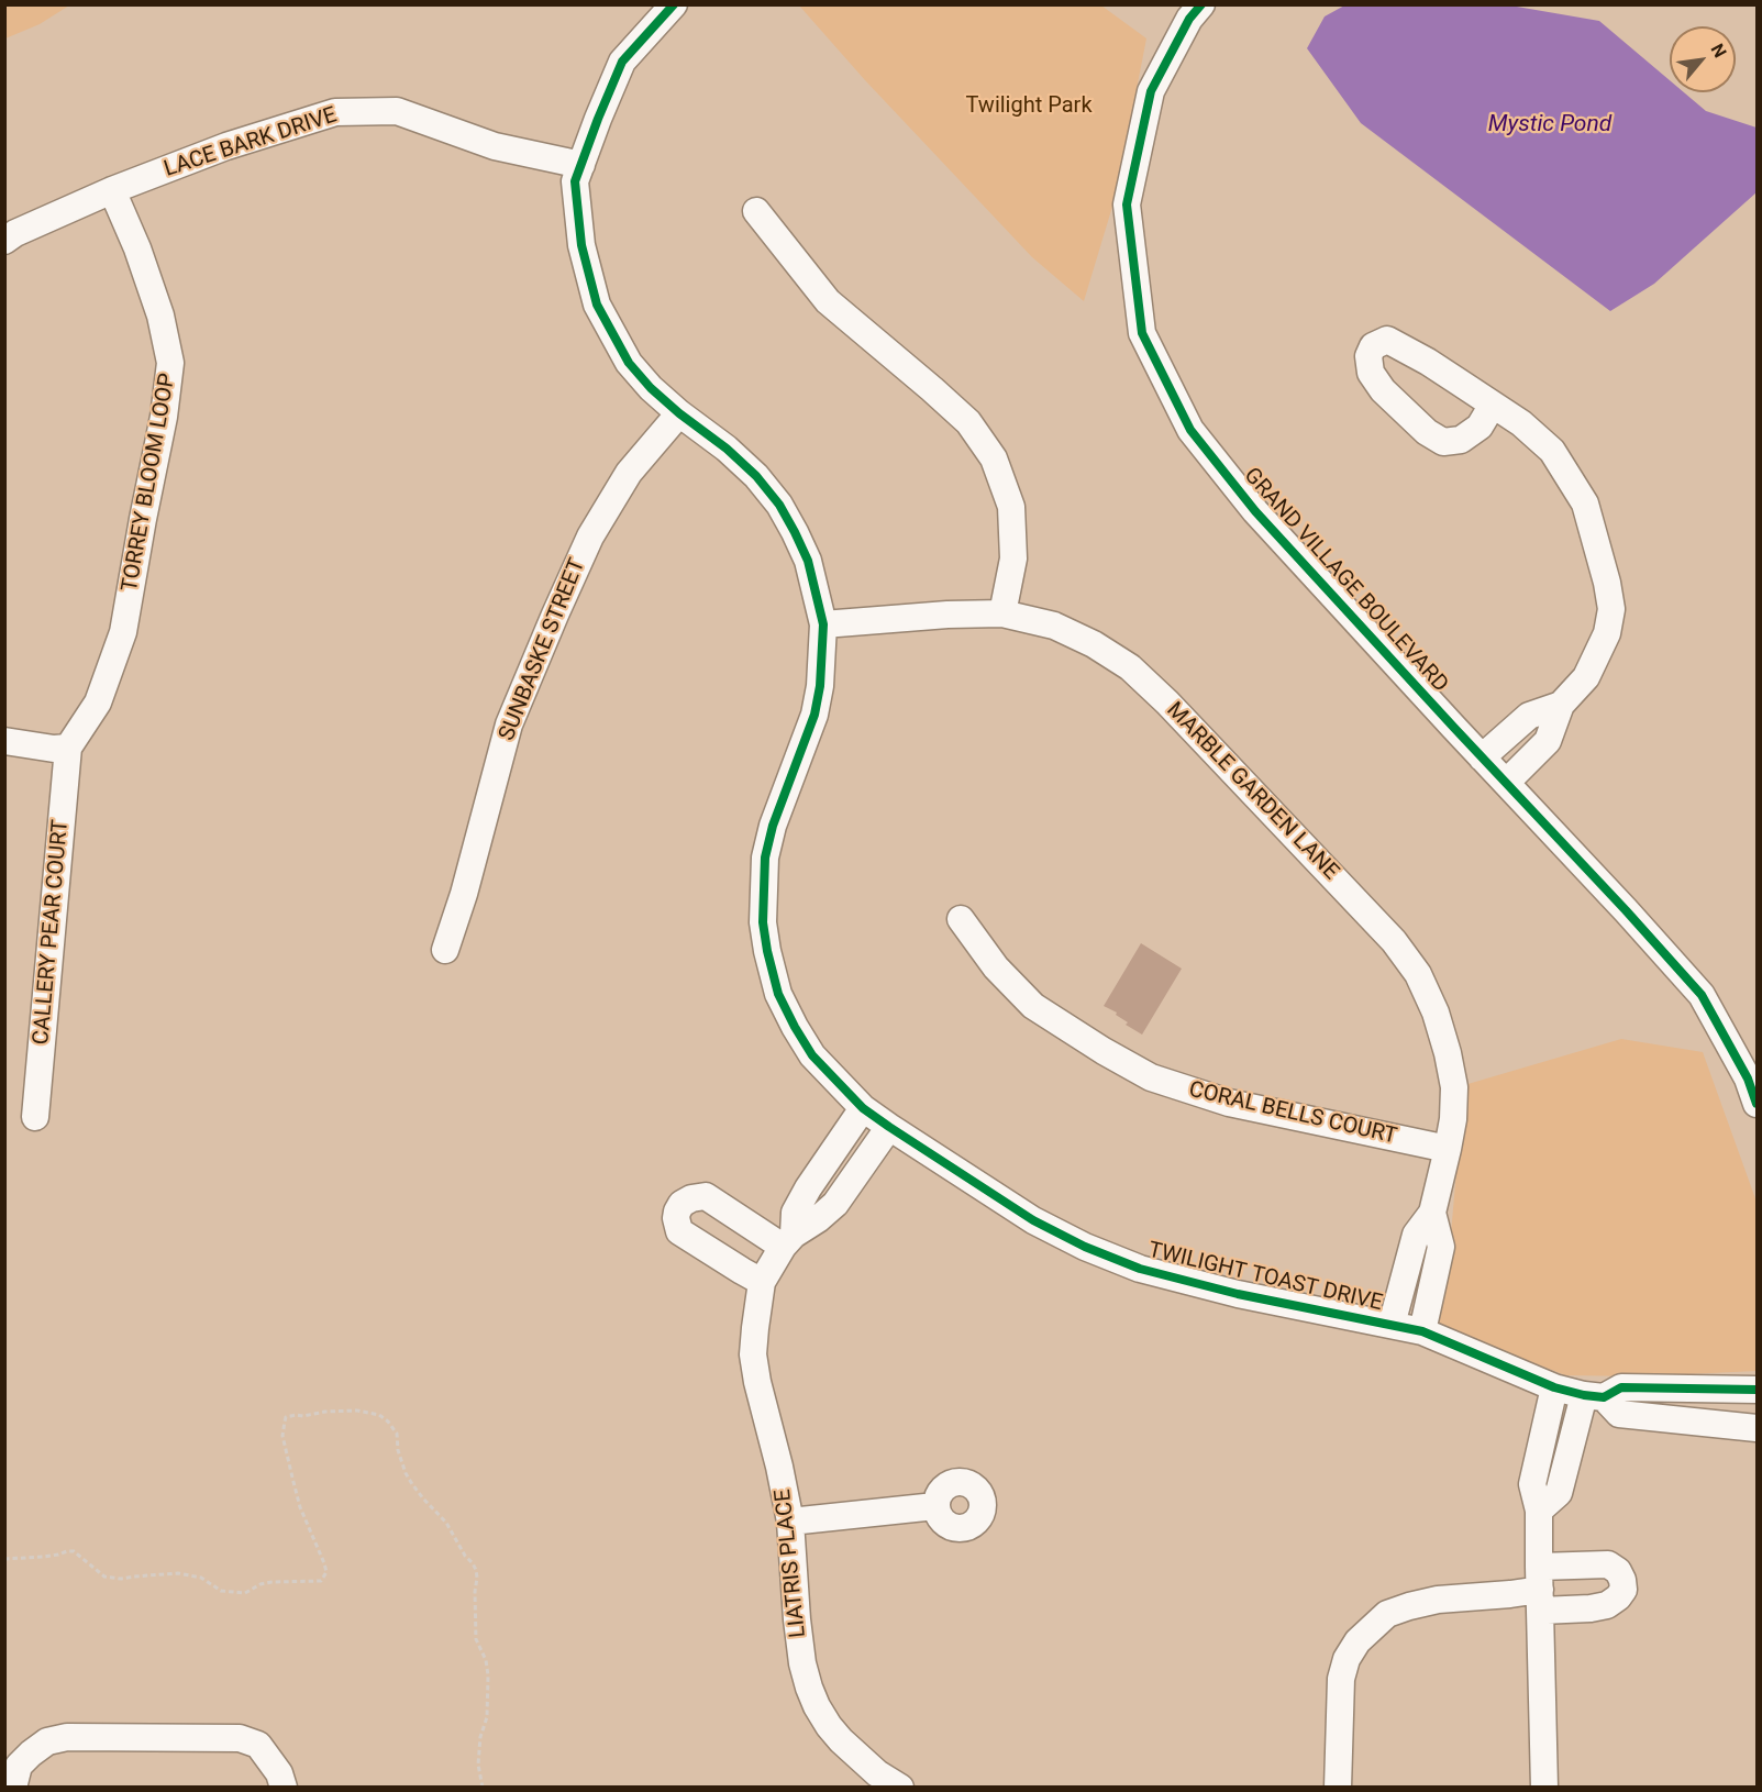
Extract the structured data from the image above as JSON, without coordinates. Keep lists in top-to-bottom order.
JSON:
{
  "streets": {
    "street": [
      "LACE BARK DRIVE",
      "TORREY BLOOM LOOP",
      "GRAND VILLAGE BOULEVARD",
      "SUNBASKE STREET",
      "MARBLE GARDEN LANE",
      "CALLERY PEAR COURT",
      "CORAL BELLS COURT",
      "TWILIGHT TOAST DRIVE",
      "LIATRIS PLACE"
    ]
  },
  "crossings": [
    ["LACE BARK DRIVE", "TORREY BLOOM LOOP"],
    ["LACE BARK DRIVE", "TWILIGHT TOAST DRIVE"],
    ["TORREY BLOOM LOOP", "CALLERY PEAR COURT"],
    ["SUNBASKE STREET", "TWILIGHT TOAST DRIVE"],
    ["MARBLE GARDEN LANE", "CORAL BELLS COURT"],
    ["MARBLE GARDEN LANE", "TWILIGHT TOAST DRIVE"],
    ["TWILIGHT TOAST DRIVE", "LIATRIS PLACE"]
  ],
  "water": ["Mystic Pond"],
  "parks": ["Twilight Park"],
  "north": "top right"
}
